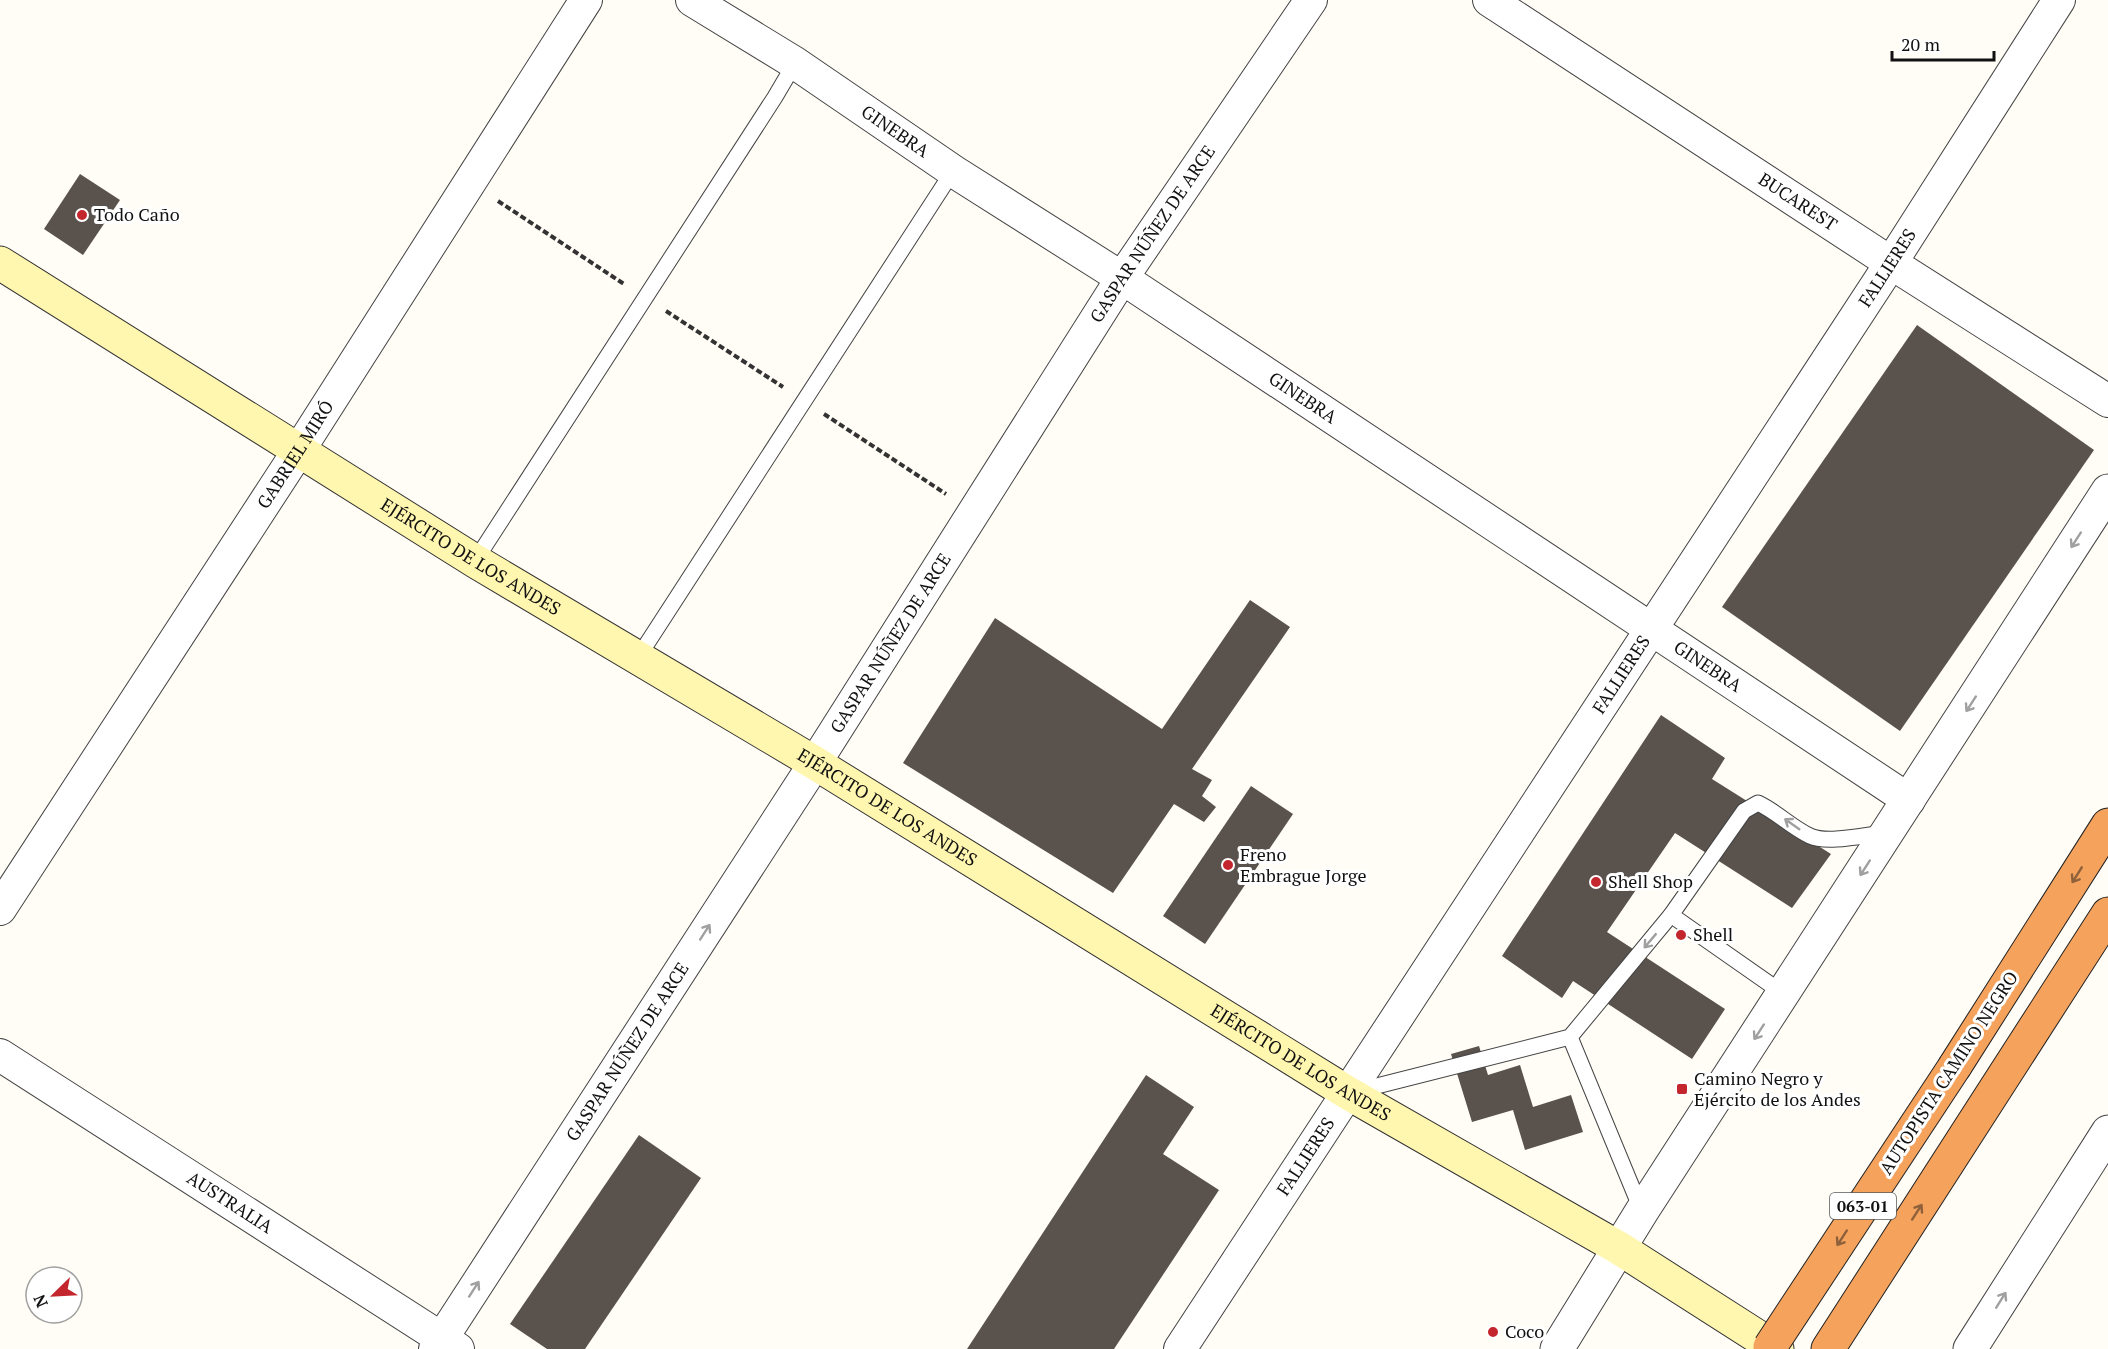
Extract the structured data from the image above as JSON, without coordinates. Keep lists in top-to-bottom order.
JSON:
{
  "streets": {
    "highway": ["AUTOPISTA CAMINO NEGRO", "063-01"],
    "main road": ["EJÉRCITO DE LOS ANDES"],
    "street": [
      "GINEBRA",
      "BUCAREST",
      "GASPAR NÚÑEZ DE ARCE",
      "FALLIERES",
      "GABRIEL MIRÓ",
      "AUSTRALIA"
    ]
  },
  "crossings": [
    ["GINEBRA", "GASPAR NÚÑEZ DE ARCE"],
    ["GINEBRA", "FALLIERES"],
    ["BUCAREST", "FALLIERES"],
    ["GASPAR NÚÑEZ DE ARCE", "EJÉRCITO DE LOS ANDES"],
    ["GASPAR NÚÑEZ DE ARCE", "AUSTRALIA"],
    ["FALLIERES", "EJÉRCITO DE LOS ANDES"],
    ["GABRIEL MIRÓ", "EJÉRCITO DE LOS ANDES"]
  ],
  "one_way": ["GASPAR NÚÑEZ DE ARCE"],
  "places": {
    "other": [
      "Todo Caño",
      "Freno Embrague Jorge",
      "Shell Shop",
      "Shell",
      "Coco"
    ],
    "transit": ["Camino Negro y Ejército de los Andes"]
  },
  "scale_bar": "20 m",
  "north": "bottom left"
}
